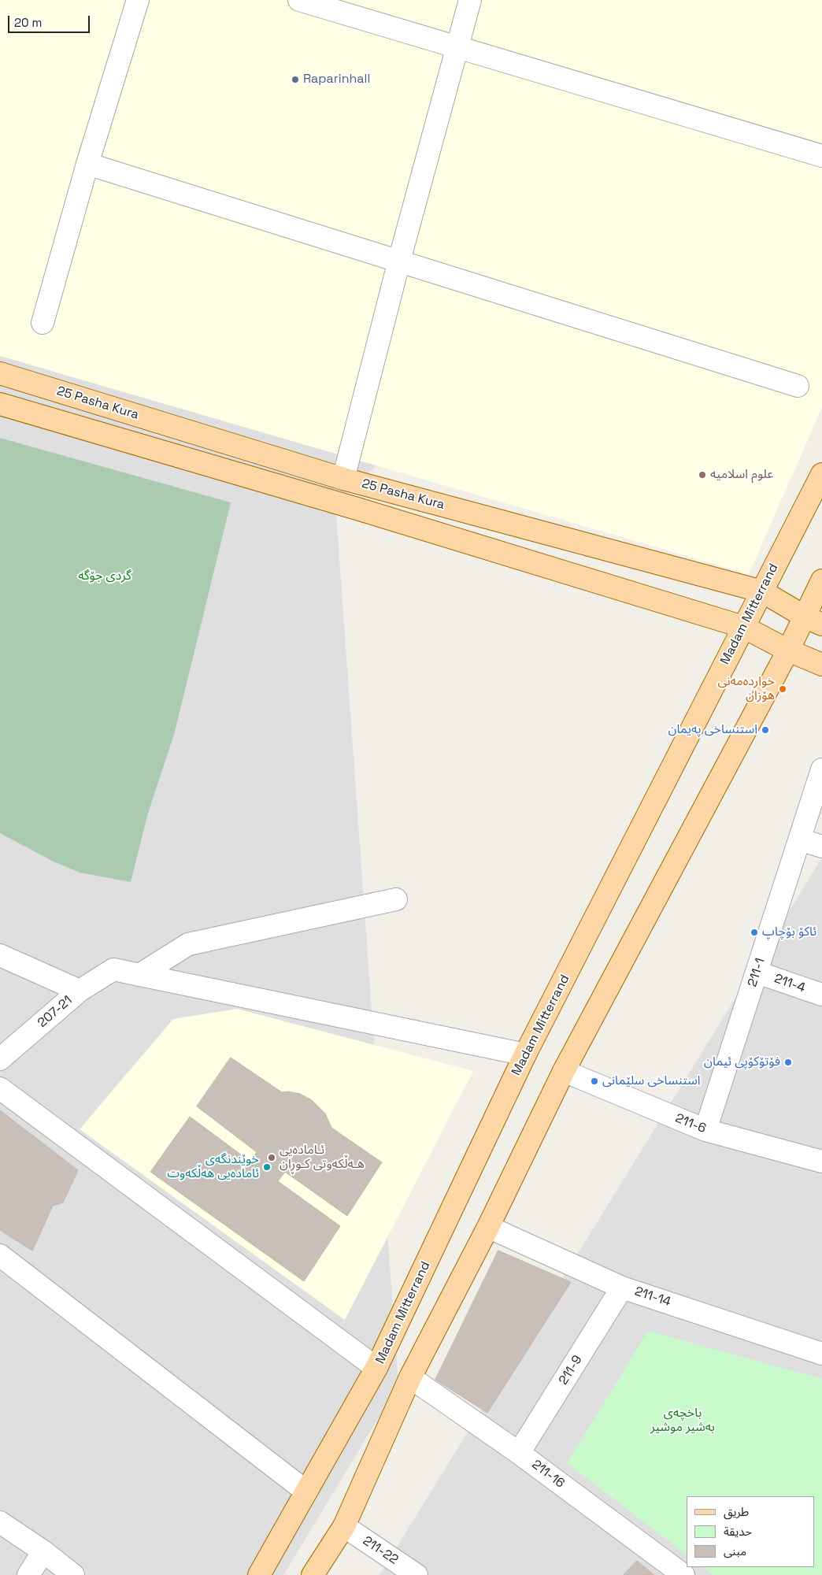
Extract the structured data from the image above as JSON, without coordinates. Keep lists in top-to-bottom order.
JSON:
{
  "streets": {
    "main road": ["25 Pasha Kura", "Madam Mitterrand"],
    "street": [
      "211-1",
      "211-4",
      "207-21",
      "211-6",
      "211-14",
      "211-9",
      "211-16",
      "211-22"
    ]
  },
  "crossings": [
    ["25 Pasha Kura", "Madam Mitterrand"],
    ["211-1", "211-4"],
    ["211-1", "211-6"],
    ["211-14", "211-9"],
    ["211-9", "211-16"]
  ],
  "parks": ["گردی جۆگە", "باخچەی بەشیر موشیر"],
  "places": [
    "Raparinhall",
    "علوم اسلاميه",
    "خواردە‌مە‌نی ھۆزان",
    "استنساخی پە‌یمان",
    "ئاکۆ بۆچاپ",
    "فۆتۆکۆپی ئیمان",
    "استنساخی سلێمانی",
    "ئـامادەیی هـەڵکەوتی کـوڕان",
    "خوێندنگەی ئامادەیی هەڵکەوت"
  ],
  "legend": ["طريق", "حديقة", "مبنى"],
  "scale_bar": "20 m"
}
